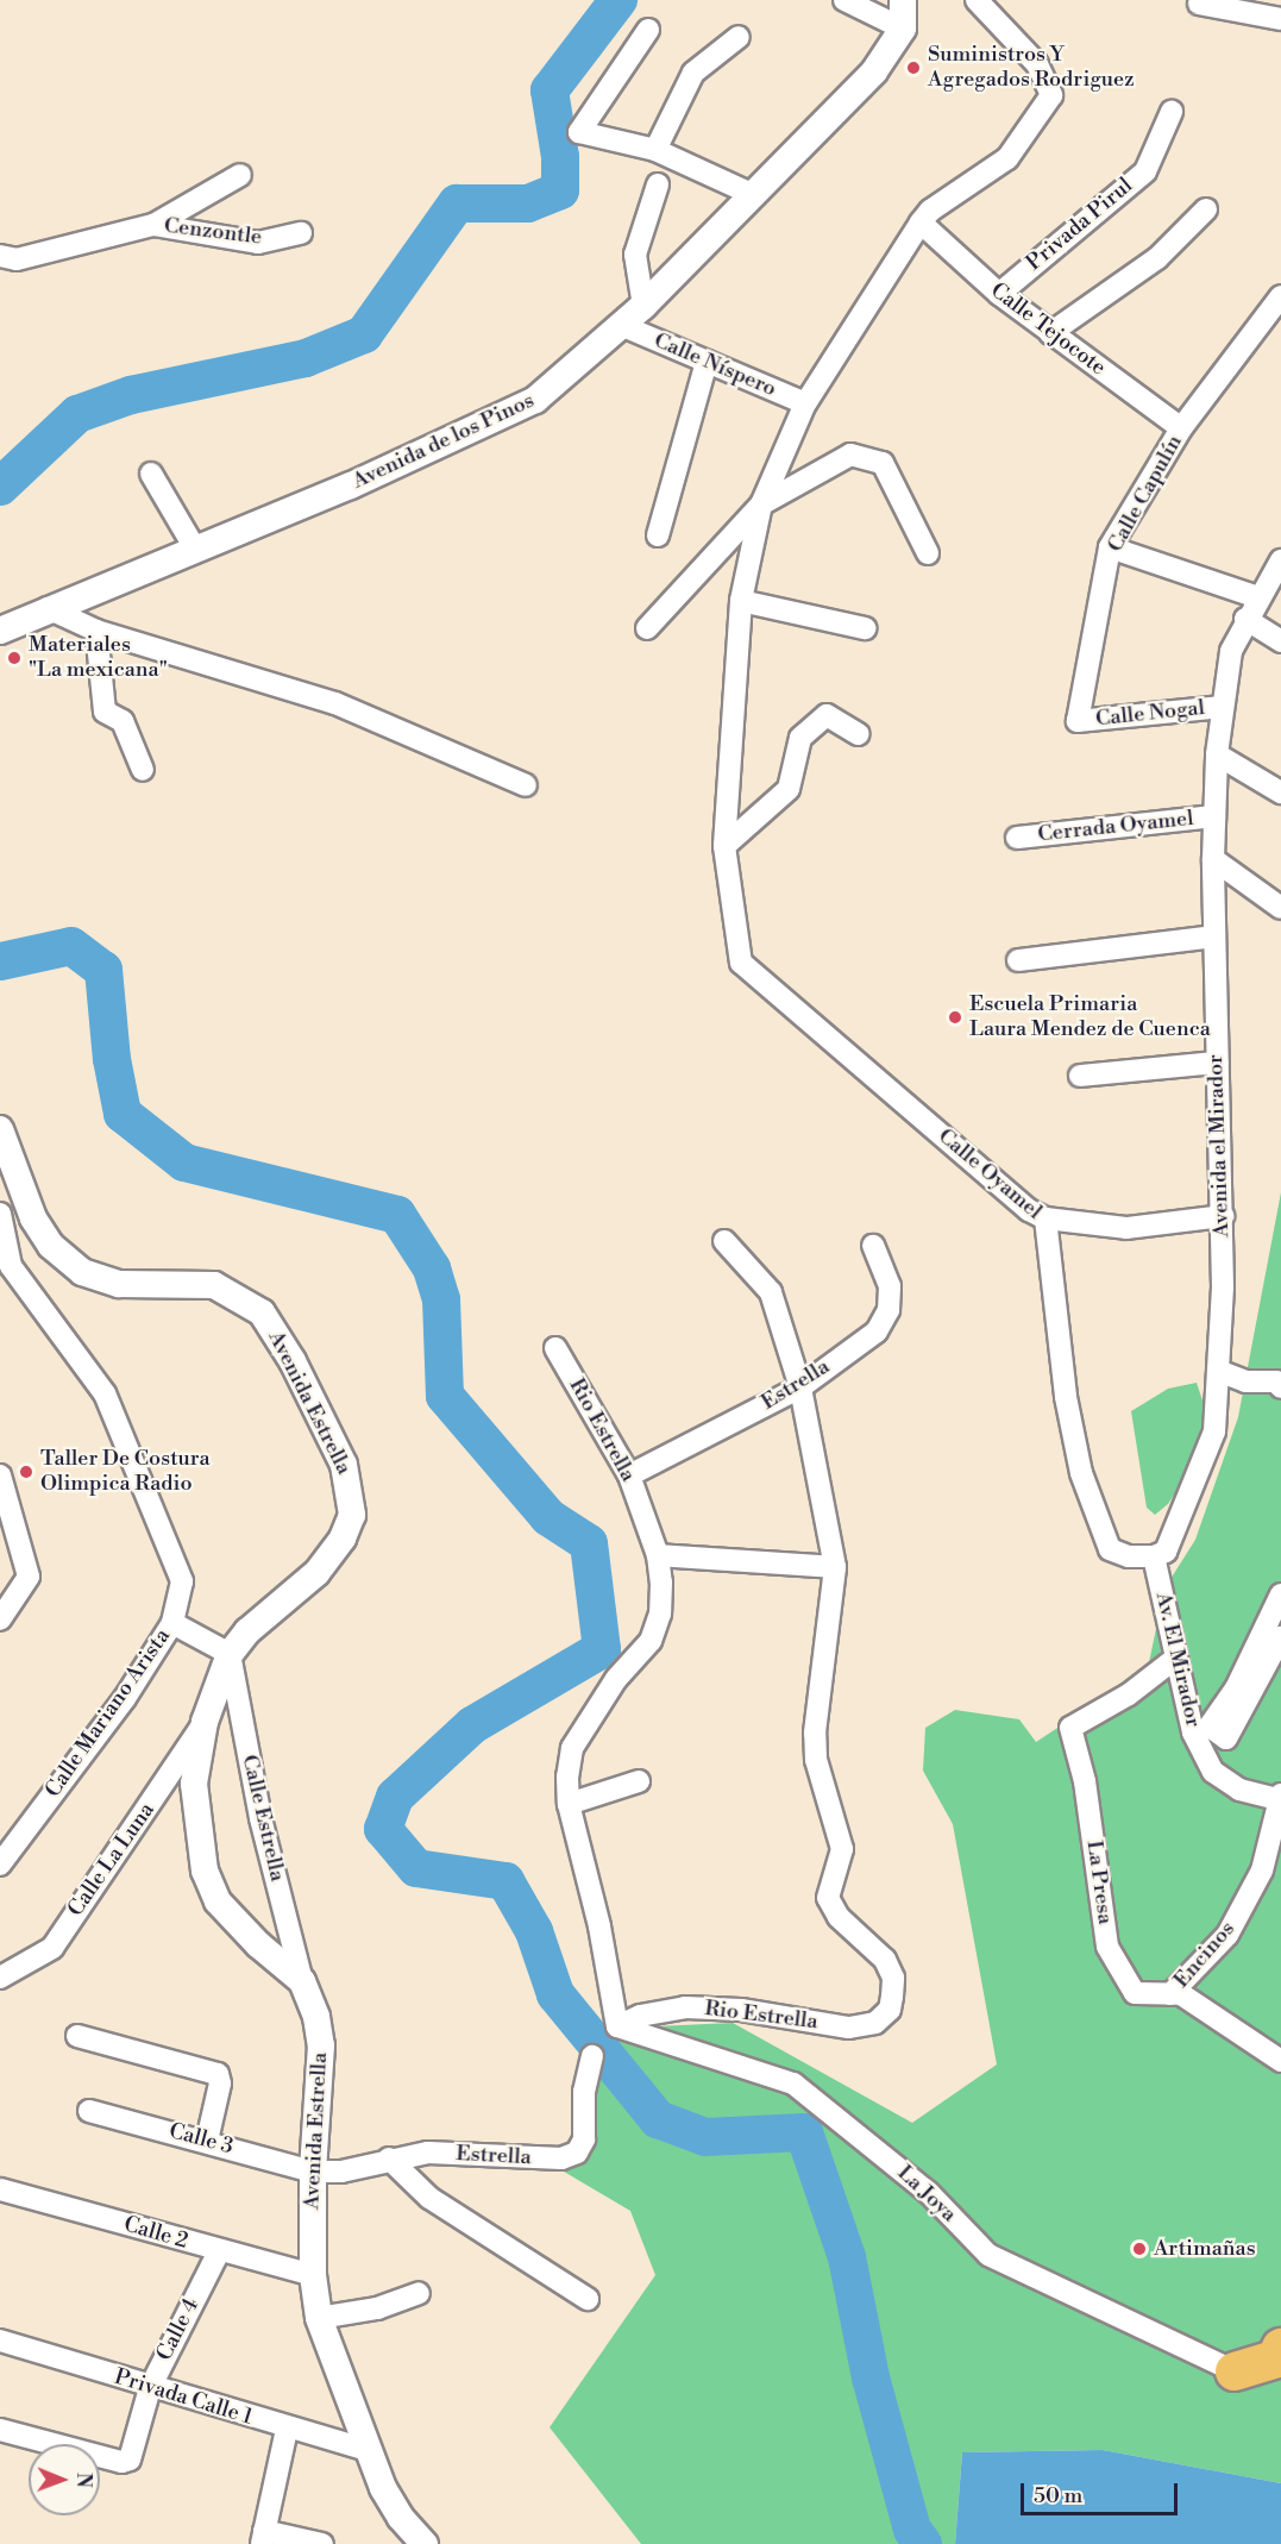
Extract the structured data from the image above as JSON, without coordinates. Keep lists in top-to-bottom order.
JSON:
{
  "streets": {
    "street": [
      "Privada Pirul",
      "Cenzontle",
      "Calle Tejocote",
      "Calle Níspero",
      "Avenida de los Pinos",
      "Calle Capulín",
      "Calle Nogal",
      "Cerrada Oyamel",
      "Avenida el Mirador",
      "Calle Oyamel",
      "Estrella",
      "Avenida Estrella",
      "Rio Estrella",
      "Av. El Mirador",
      "Calle Mariano Arista",
      "Calle Estrella",
      "Calle La Luna",
      "La Presa",
      "Encinos",
      "Calle 3",
      "La Joya",
      "Calle 2",
      "Calle 4",
      "Privada Calle 1"
    ]
  },
  "crossings": [
    ["Privada Pirul", "Calle Tejocote"],
    ["Calle Tejocote", "Calle Capulín"],
    ["Calle Níspero", "Avenida de los Pinos"],
    ["Calle Capulín", "Calle Nogal"],
    ["Calle Nogal", "Avenida el Mirador"],
    ["Cerrada Oyamel", "Avenida el Mirador"],
    ["Avenida el Mirador", "Calle Oyamel"],
    ["Avenida el Mirador", "Av. El Mirador"],
    ["Calle Oyamel", "Av. El Mirador"],
    ["Estrella", "Avenida Estrella"],
    ["Estrella", "Rio Estrella"],
    ["Estrella", "Calle 3"],
    ["Avenida Estrella", "Calle Estrella"],
    ["Avenida Estrella", "Calle La Luna"],
    ["Avenida Estrella", "Calle 3"],
    ["Avenida Estrella", "Calle 2"],
    ["Avenida Estrella", "Privada Calle 1"],
    ["Rio Estrella", "La Joya"],
    ["Av. El Mirador", "La Presa"],
    ["Av. El Mirador", "Encinos"],
    ["La Presa", "Encinos"],
    ["Calle 2", "Calle 4"],
    ["Calle 4", "Privada Calle 1"]
  ],
  "places": [
    "Suministros Y Agregados Rodriguez",
    "Materiales \"La mexicana\"",
    "Escuela Primaria Laura Mendez de Cuenca",
    "Taller De Costura Olimpica Radio",
    "Artimañas"
  ],
  "scale_bar": "50 m",
  "north": "right"
}
